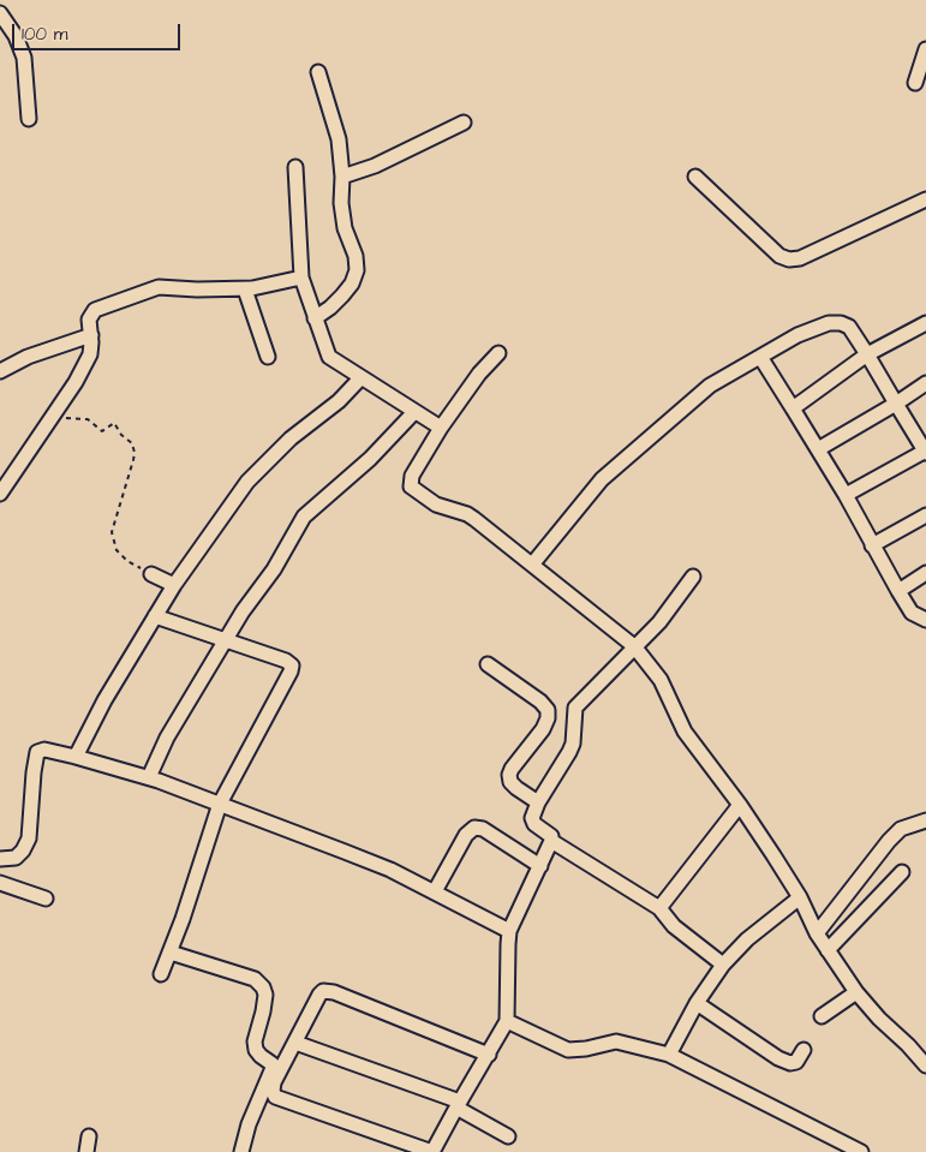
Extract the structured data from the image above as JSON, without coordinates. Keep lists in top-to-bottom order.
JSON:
{
  "scale_bar": "100 m"
}
